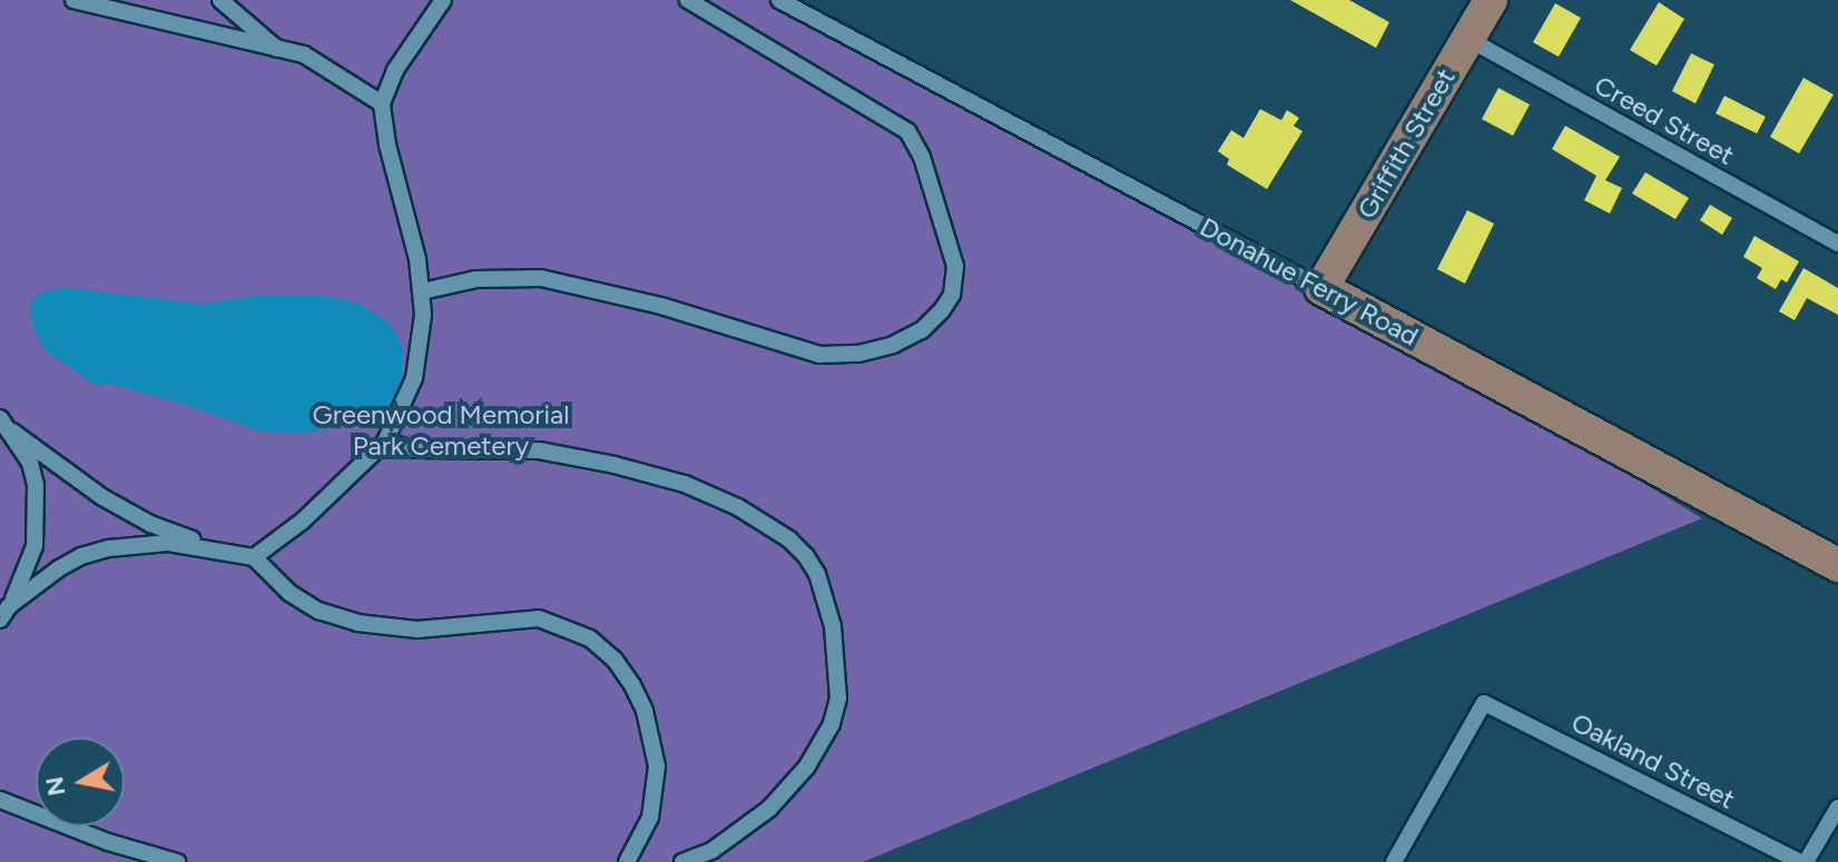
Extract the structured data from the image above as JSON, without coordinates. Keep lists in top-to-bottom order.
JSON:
{
  "streets": {
    "main road": ["Griffith Street", "Donahue Ferry Road"],
    "street": ["Creed Street", "Oakland Street"]
  },
  "crossings": [
    ["Creed Street", "Griffith Street"],
    ["Griffith Street", "Donahue Ferry Road"]
  ],
  "parks": ["Greenwood Memorial Park Cemetery"],
  "north": "left"
}
